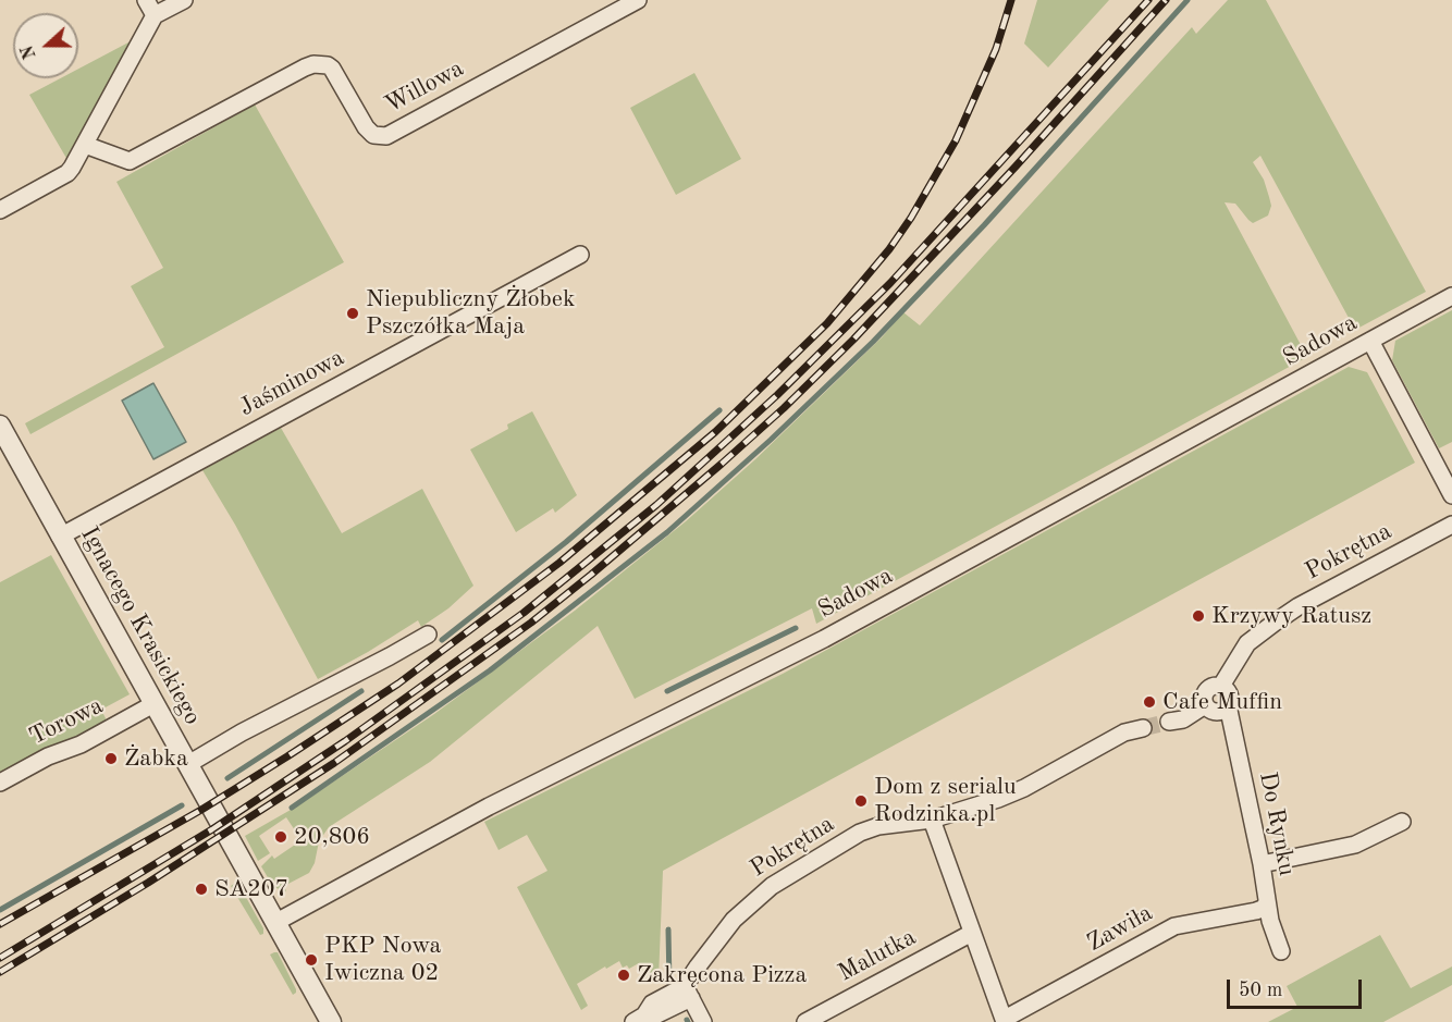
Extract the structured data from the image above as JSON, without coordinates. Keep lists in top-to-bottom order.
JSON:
{
  "streets": {
    "street": [
      "Willowa",
      "Sadowa",
      "Jaśminowa",
      "Pokrętna",
      "Ignacego Krasickiego",
      "Torowa",
      "Do Rynku",
      "Zawiła",
      "Malutka"
    ]
  },
  "crossings": [
    ["Sadowa", "Ignacego Krasickiego"],
    ["Jaśminowa", "Ignacego Krasickiego"],
    ["Pokrętna", "Do Rynku"],
    ["Ignacego Krasickiego", "Torowa"],
    ["Do Rynku", "Zawiła"]
  ],
  "places": [
    "Niepubliczny Żłobek Pszczółka Maja",
    "Krzywy Ratusz",
    "Cafe Muffin",
    "Żabka",
    "Dom z serialu Rodzinka.pl",
    "20,806",
    "SA207",
    "PKP Nowa Iwiczna 02",
    "Zakręcona Pizza"
  ],
  "scale_bar": "50 m",
  "north": "left"
}
